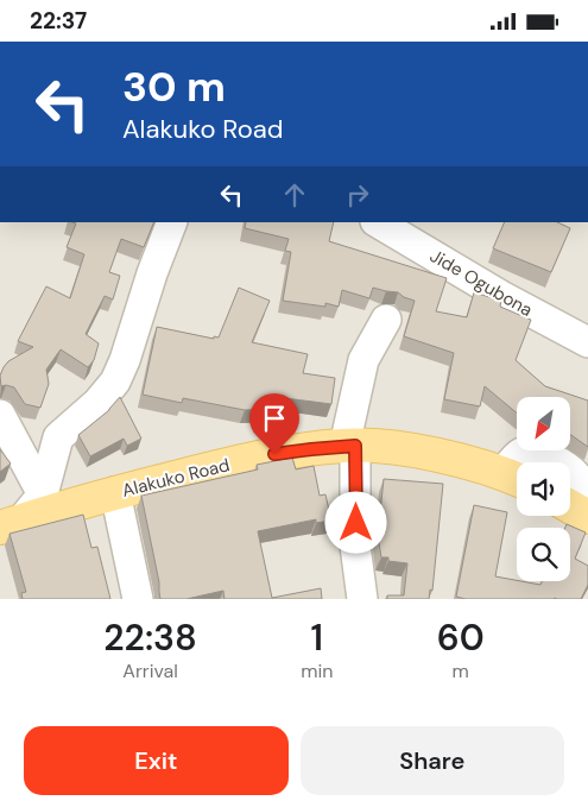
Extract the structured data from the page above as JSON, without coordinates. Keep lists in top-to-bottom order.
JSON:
{
  "streets": {
    "main road": ["Alakuko Road"],
    "street": ["Jide Ogubona"]
  },
  "north": "bottom left",
  "page": {
    "status": "22:37",
    "turn": ["30 m", "Alakuko Road"],
    "eta": [
      "22:38",
      "Arrival",
      "1",
      "min",
      "60",
      "m"
    ],
    "buttons": ["Exit", "Share"]
  }
}
